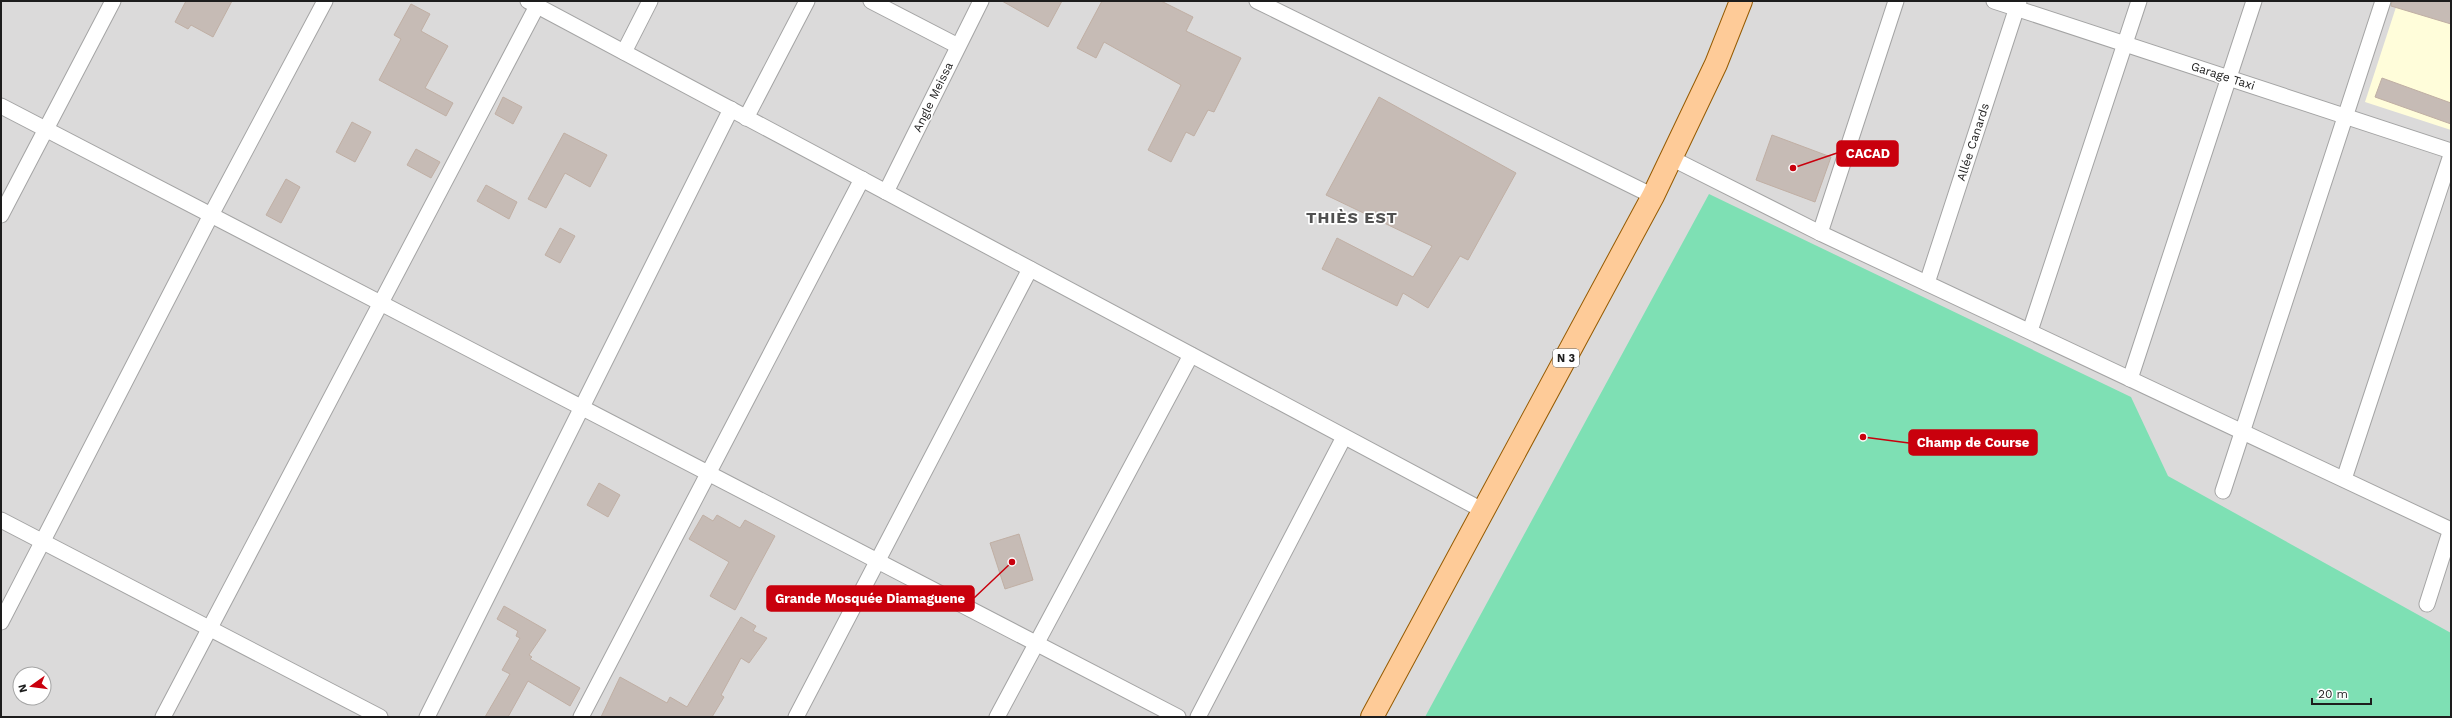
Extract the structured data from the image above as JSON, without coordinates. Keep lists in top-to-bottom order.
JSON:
{
  "streets": {
    "main road": ["N 3"],
    "street": ["Garage Taxi", "Angle Meissa", "Allée Canards"]
  },
  "crossings": [
    ["Garage Taxi", "Allée Canards"]
  ],
  "districts": ["THIÈS EST"],
  "places": ["CACAD", "Champ de Course", "Grande Mosquée Diamaguene"],
  "scale_bar": "20 m",
  "north": "left"
}
